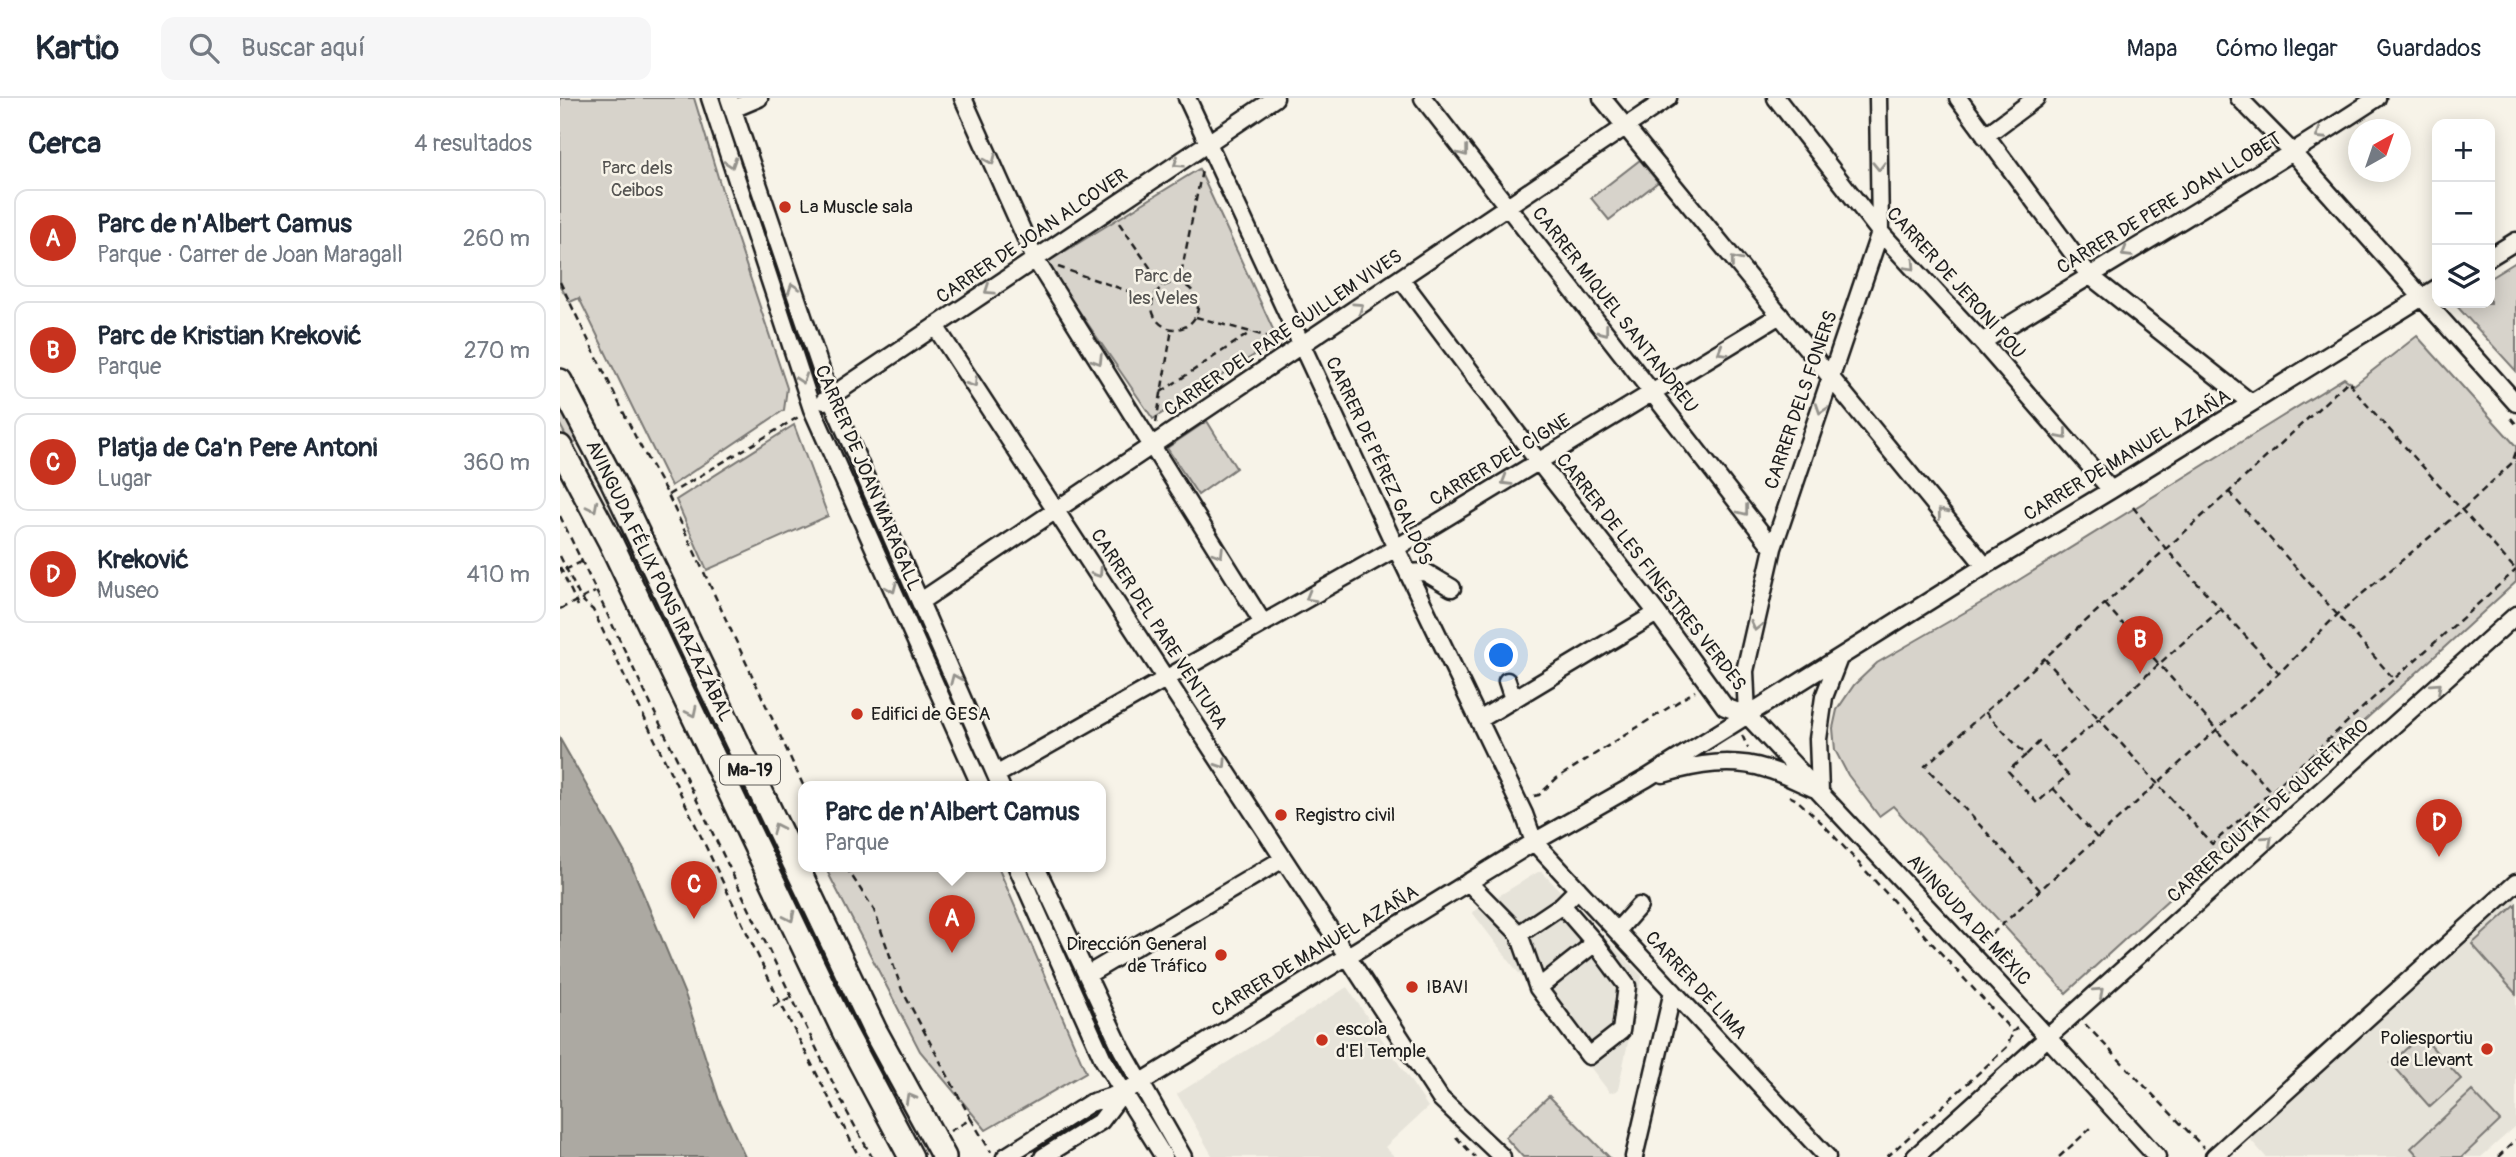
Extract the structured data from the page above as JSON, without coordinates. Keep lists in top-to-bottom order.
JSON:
{
  "streets": {
    "highway": ["AVINGUDA FÉLIX PONS IRAZAZÁBAL", "Ma-19"],
    "street": [
      "CARRER DE PERE JOAN LLOBET",
      "CARRER DE JOAN ALCOVER",
      "CARRER DE JERONI POU",
      "CARRER MIQUEL SANTANDREU",
      "CARRER DEL PARE GUILLEM VIVES",
      "CARRER DELS FONERS",
      "CARRER DE MANUEL AZAÑA",
      "CARRER DEL CIGNE",
      "CARRER DE PÉREZ GALDÓS",
      "CARRER DE JOAN MARAGALL",
      "CARRER DE LES FINESTRES VERDES",
      "CARRER DEL PARE VENTURA",
      "CARRER CIUTAT DE QUERÈTARO",
      "AVINGUDA DE MÈXIC",
      "CARRER DE LIMA"
    ]
  },
  "crossings": [
    ["CARRER DE PERE JOAN LLOBET", "CARRER DE JERONI POU"],
    ["CARRER DE JOAN ALCOVER", "CARRER DE PÉREZ GALDÓS"],
    ["CARRER DE JOAN ALCOVER", "CARRER DE JOAN MARAGALL"],
    ["CARRER DE JOAN ALCOVER", "CARRER DEL PARE VENTURA"],
    ["CARRER DE JERONI POU", "CARRER DELS FONERS"],
    ["CARRER DE JERONI POU", "CARRER DE MANUEL AZAÑA"],
    ["CARRER MIQUEL SANTANDREU", "CARRER DEL PARE GUILLEM VIVES"],
    ["CARRER MIQUEL SANTANDREU", "CARRER DELS FONERS"],
    ["CARRER MIQUEL SANTANDREU", "CARRER DEL CIGNE"],
    ["CARRER DEL PARE GUILLEM VIVES", "CARRER DE PÉREZ GALDÓS"],
    ["CARRER DEL PARE GUILLEM VIVES", "CARRER DE JOAN MARAGALL"],
    ["CARRER DEL PARE GUILLEM VIVES", "CARRER DE LES FINESTRES VERDES"],
    ["CARRER DEL PARE GUILLEM VIVES", "CARRER DEL PARE VENTURA"],
    ["CARRER DELS FONERS", "CARRER DE MANUEL AZAÑA"],
    ["CARRER DELS FONERS", "CARRER DE LES FINESTRES VERDES"],
    ["CARRER DELS FONERS", "AVINGUDA DE MÈXIC"],
    ["CARRER DE MANUEL AZAÑA", "CARRER DE PÉREZ GALDÓS"],
    ["CARRER DE MANUEL AZAÑA", "CARRER DE LES FINESTRES VERDES"],
    ["CARRER DE MANUEL AZAÑA", "CARRER DEL PARE VENTURA"],
    ["CARRER DE MANUEL AZAÑA", "AVINGUDA DE MÈXIC"],
    ["CARRER DE MANUEL AZAÑA", "CARRER DE LIMA"],
    ["CARRER DEL CIGNE", "CARRER DE PÉREZ GALDÓS"],
    ["CARRER DEL CIGNE", "CARRER DE JOAN MARAGALL"],
    ["CARRER DEL CIGNE", "CARRER DE LES FINESTRES VERDES"],
    ["CARRER DEL CIGNE", "CARRER DEL PARE VENTURA"],
    ["CARRER DE PÉREZ GALDÓS", "CARRER DE LIMA"],
    ["CARRER DE LES FINESTRES VERDES", "AVINGUDA DE MÈXIC"],
    ["CARRER CIUTAT DE QUERÈTARO", "AVINGUDA DE MÈXIC"]
  ],
  "one_way": [
    "CARRER DE PERE JOAN LLOBET",
    "CARRER DE JOAN ALCOVER",
    "CARRER MIQUEL SANTANDREU",
    "CARRER DELS FONERS",
    "CARRER DEL CIGNE",
    "CARRER CIUTAT DE QUERÈTARO"
  ],
  "parks": ["Parc dels Ceibos", "Parc de les Veles"],
  "places": [
    "La Muscle sala",
    "Edifici de GESA",
    "Registro civil",
    "Dirección General de Tráfico",
    "IBAVI",
    "escola d'El Temple",
    "Poliesportiu de Llevant"
  ],
  "north": "top right",
  "page": {
    "header": "Kartio",
    "search": "Buscar aquí",
    "nav": ["Mapa", "Cómo llegar", "Guardados"],
    "heading": ["Cerca", "4 resultados"],
    "map_buttons": ["+", "−"],
    "list": [
      {
        "mark": "A",
        "name": "Parc de n'Albert Camus",
        "note": "Parque · Carrer de Joan Maragall",
        "value": "260 m"
      },
      {
        "mark": "B",
        "name": "Parc de Kristian Kreković",
        "note": "Parque",
        "value": "270 m"
      },
      {
        "mark": "C",
        "name": "Platja de Ca'n Pere Antoni",
        "note": "Lugar",
        "value": "360 m"
      },
      {
        "mark": "D",
        "name": "Kreković",
        "note": "Museo",
        "value": "410 m"
      }
    ],
    "pins": [
      "B",
      "D",
      "C",
      "A"
    ],
    "popup": ["Parc de n'Albert Camus", "Parque"]
  }
}
